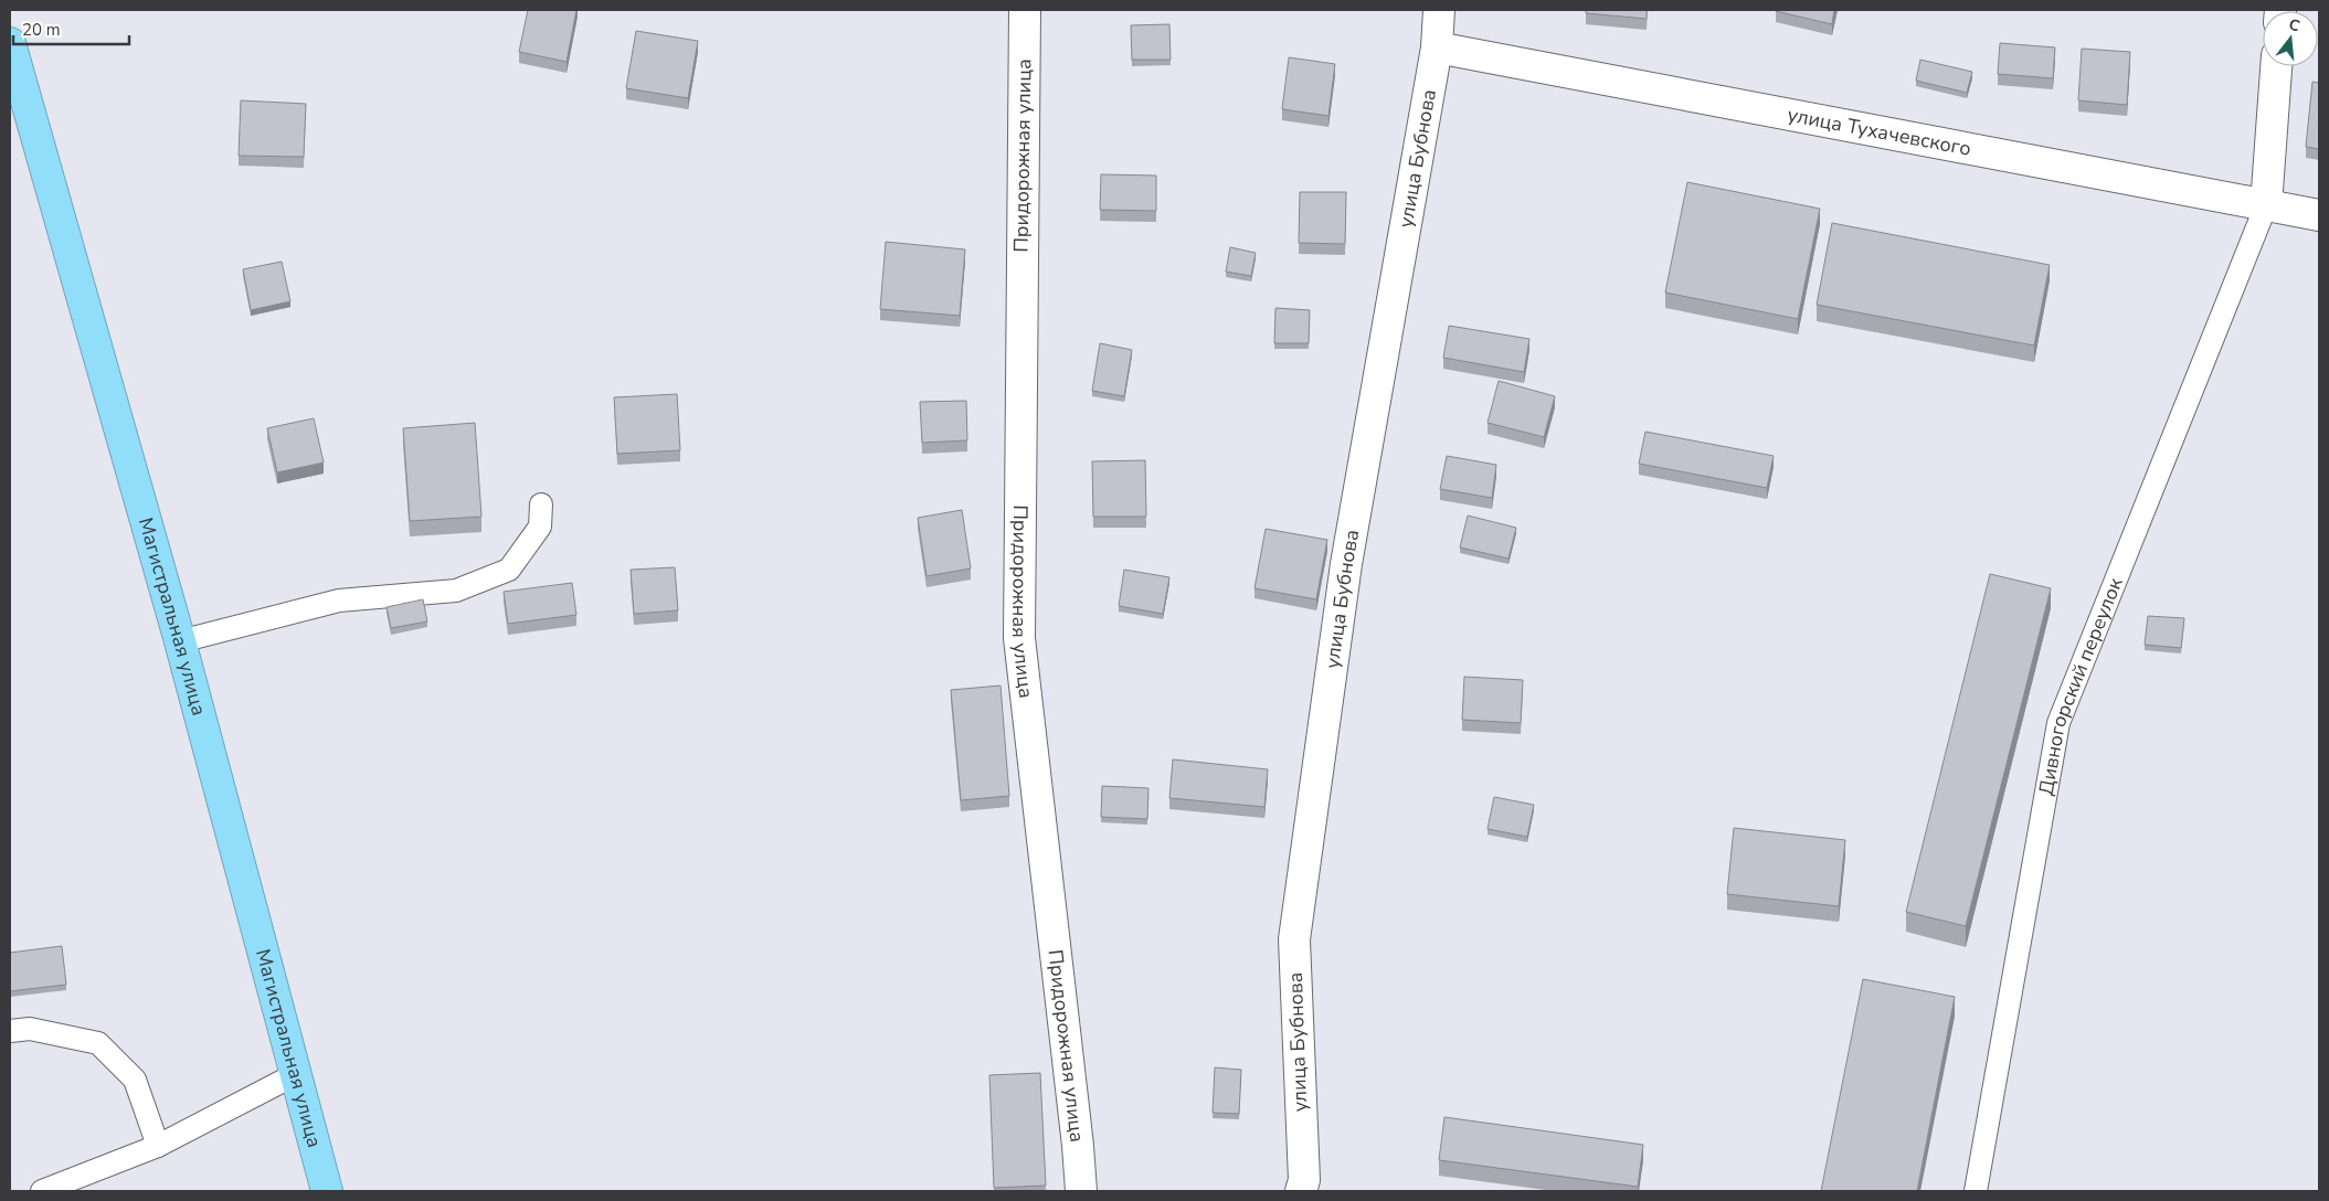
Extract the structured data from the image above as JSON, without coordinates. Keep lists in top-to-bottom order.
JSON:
{
  "streets": {
    "highway": ["Магистральная улица"],
    "street": ["улица Тухачевского", "Придорожная улица", "улица Бубнова"],
    "lane": ["Дивногорский переулок"]
  },
  "crossings": [
    ["улица Тухачевского", "улица Бубнова"],
    ["улица Тухачевского", "Дивногорский переулок"]
  ],
  "scale_bar": "20 m",
  "north": "top"
}
